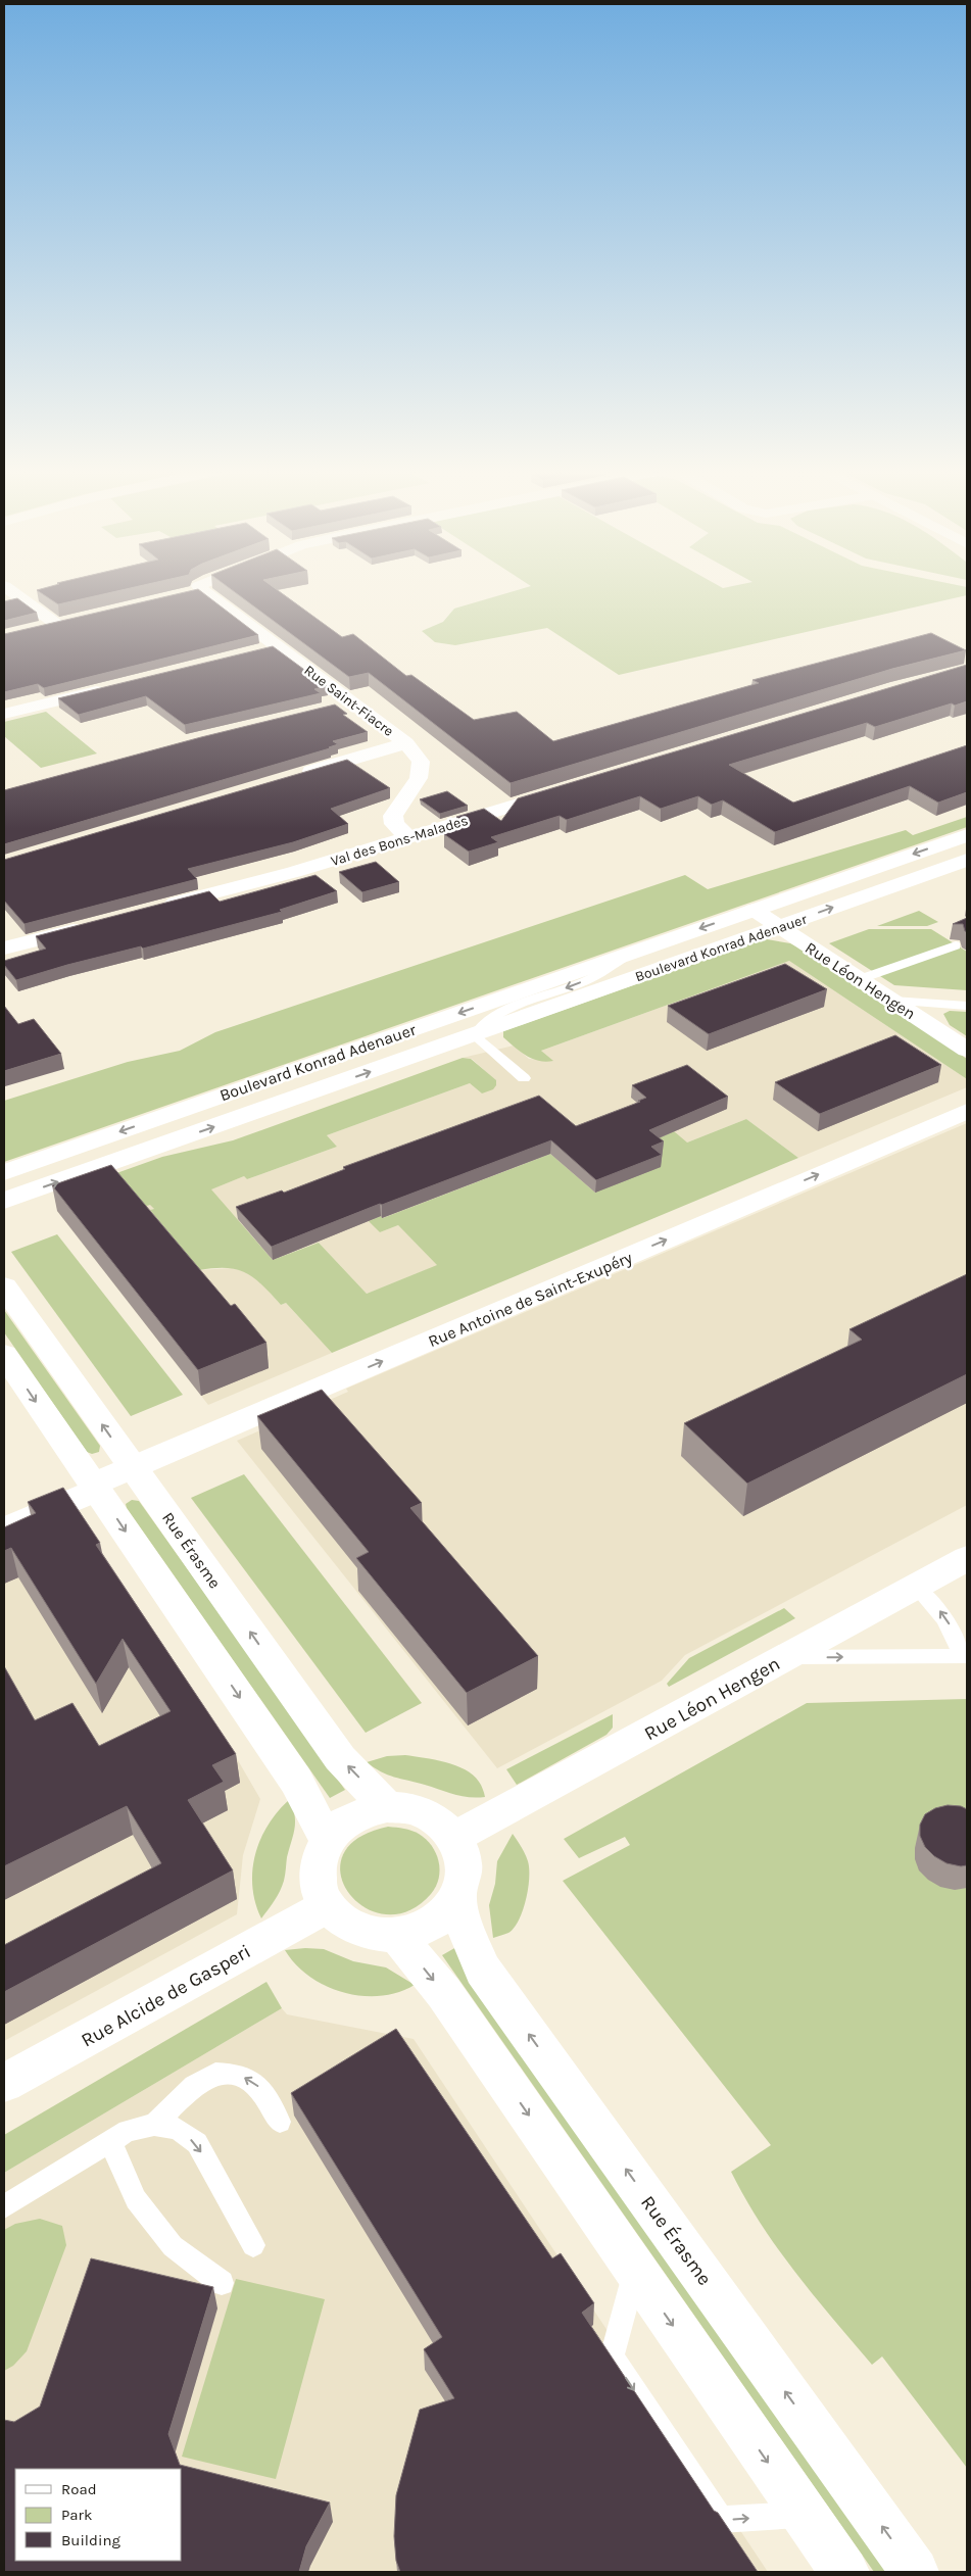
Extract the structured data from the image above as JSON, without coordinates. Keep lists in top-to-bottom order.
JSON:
{
  "streets": {
    "street": [
      "Rue Saint-Fiacre",
      "Val des Bons-Malades",
      "Boulevard Konrad Adenauer",
      "Rue Léon Hengen",
      "Rue Antoine de Saint-Exupéry",
      "Rue Érasme",
      "Rue Alcide de Gasperi"
    ]
  },
  "crossings": [
    ["Rue Saint-Fiacre", "Val des Bons-Malades"],
    ["Boulevard Konrad Adenauer", "Rue Léon Hengen"],
    ["Rue Léon Hengen", "Rue Érasme"],
    ["Rue Léon Hengen", "Rue Alcide de Gasperi"],
    ["Rue Antoine de Saint-Exupéry", "Rue Érasme"],
    ["Rue Érasme", "Rue Alcide de Gasperi"]
  ],
  "one_way": ["Rue Antoine de Saint-Exupéry"],
  "legend": ["Road", "Park", "Building"]
}
